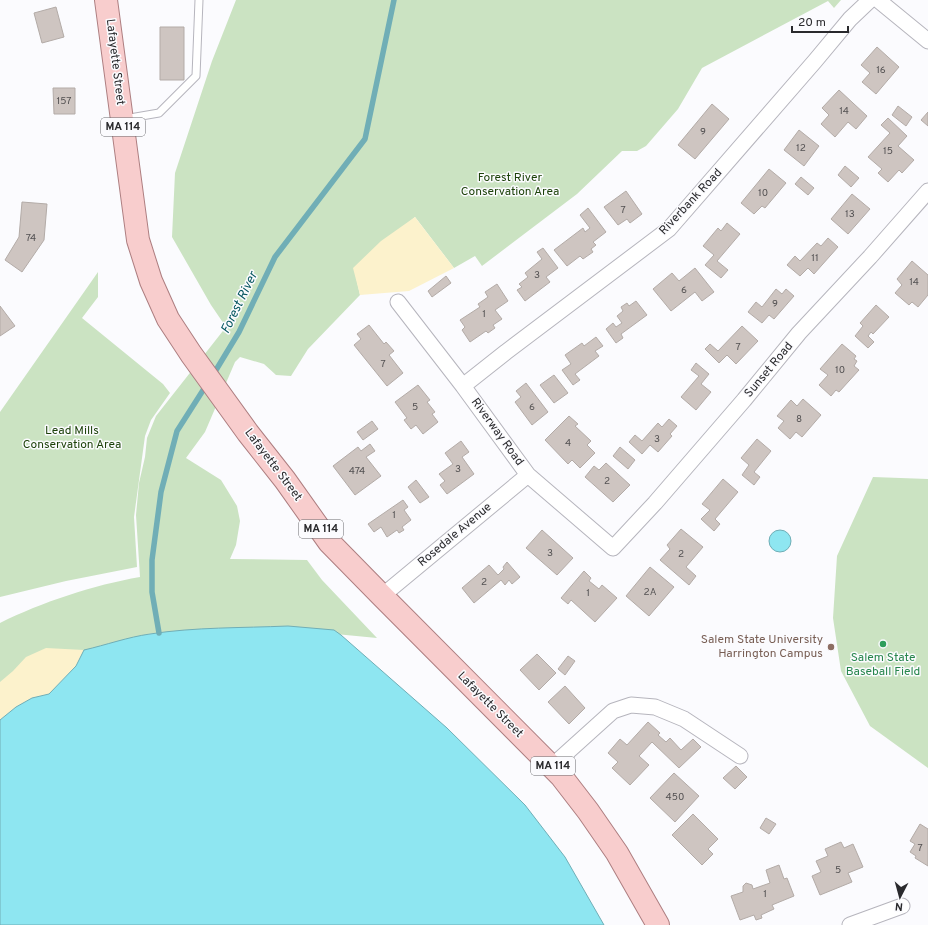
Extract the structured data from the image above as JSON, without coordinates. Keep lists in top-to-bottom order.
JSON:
{
  "streets": {
    "main road": ["Lafayette Street", "MA 114"],
    "street": [
      "Riverbank Road",
      "Sunset Road",
      "Riverway Road",
      "Rosedale Avenue"
    ]
  },
  "crossings": [
    ["Lafayette Street", "Rosedale Avenue"],
    ["Riverbank Road", "Riverway Road"],
    ["Sunset Road", "Riverway Road"],
    ["Riverway Road", "Rosedale Avenue"]
  ],
  "water": ["Forest River"],
  "parks": ["Forest River Conservation Area", "Lead Mills Conservation Area"],
  "places": ["Salem State Baseball Field", "Salem State University Harrington Campus"],
  "house_numbers": [
    "16",
    "157",
    "14",
    "9",
    "12",
    "15",
    "10",
    "7",
    "13",
    "74",
    "11",
    "3",
    "14",
    "6",
    "9",
    "1",
    "7",
    "7",
    "10",
    "5",
    "6",
    "8",
    "3",
    "4",
    "3",
    "474",
    "2",
    "1",
    "3",
    "2",
    "2",
    "2A",
    "1",
    "450",
    "7",
    "5",
    "1"
  ],
  "scale_bar": "20 m",
  "north": "bottom"
}
